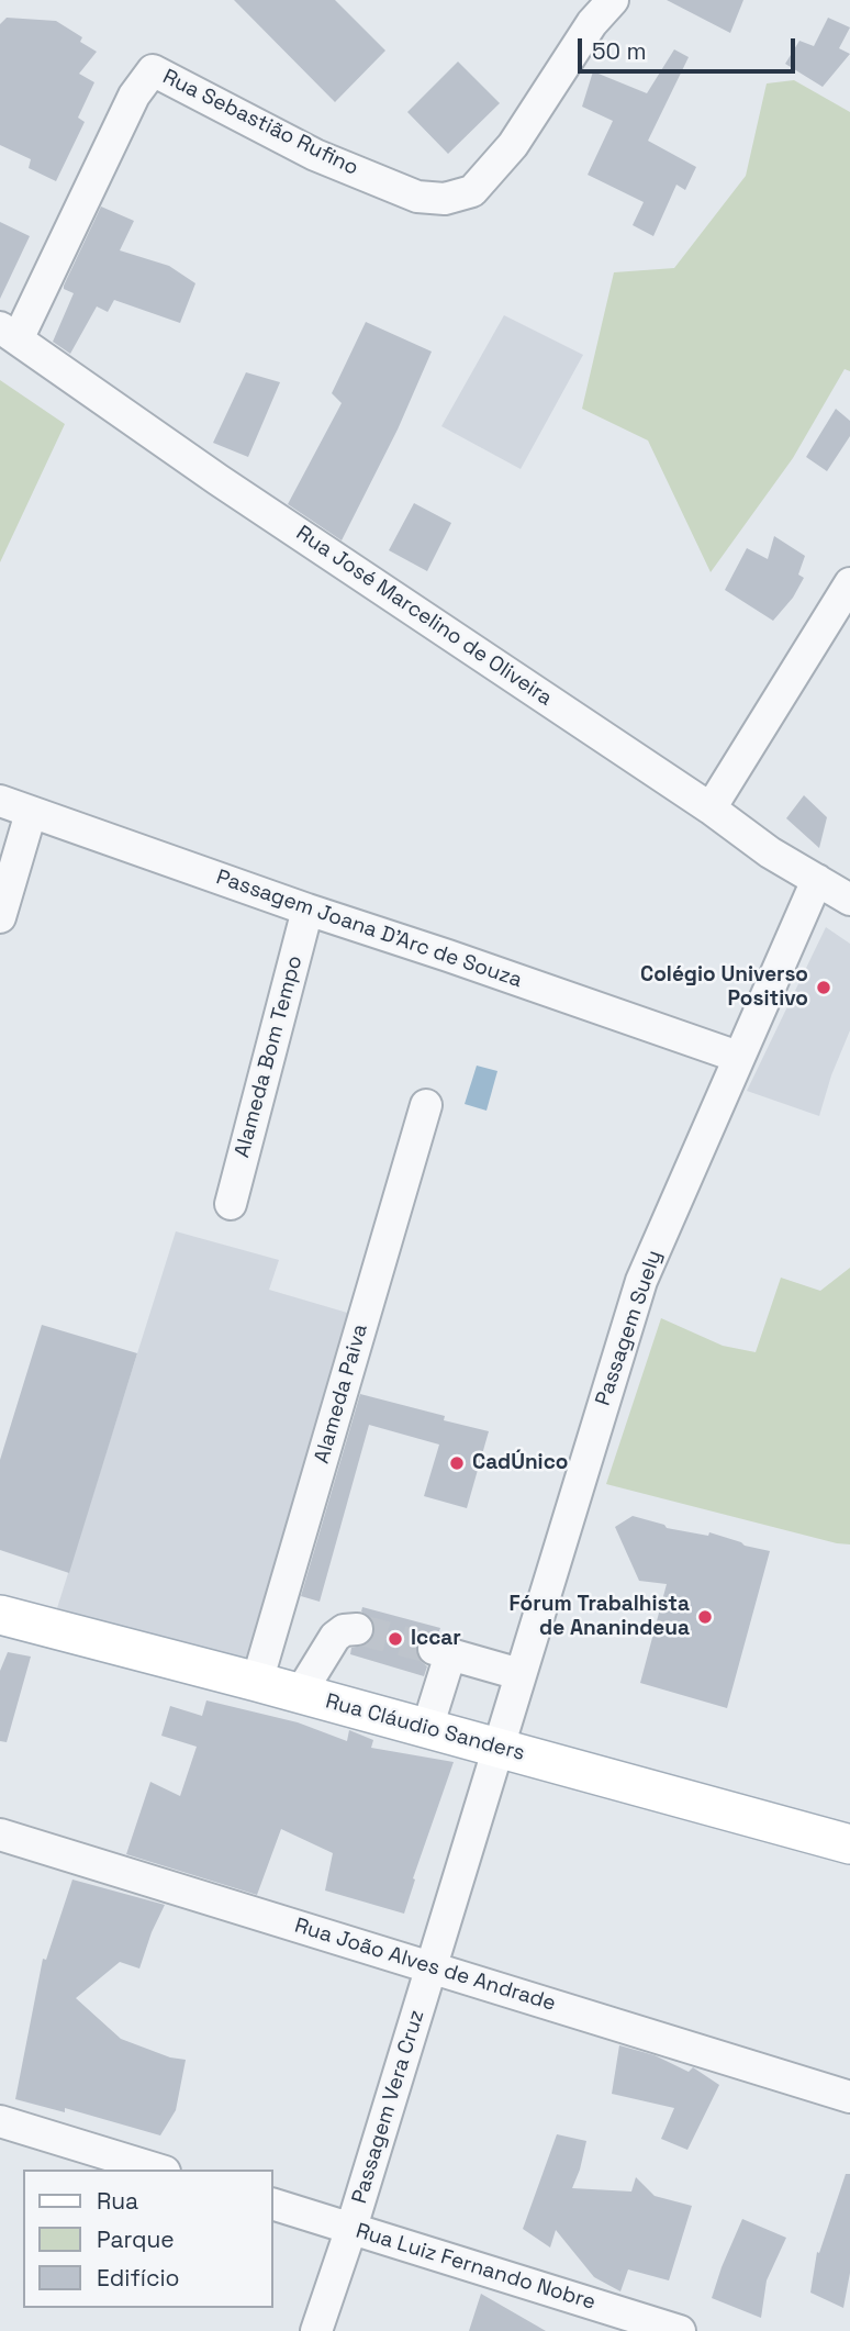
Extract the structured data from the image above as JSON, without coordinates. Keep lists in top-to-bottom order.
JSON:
{
  "streets": {
    "main road": ["Rua Cláudio Sanders"],
    "street": [
      "Rua Sebastião Rufino",
      "Rua José Marcelino de Oliveira",
      "Passagem Joana D'Arc de Souza",
      "Alameda Bom Tempo",
      "Passagem Suely",
      "Alameda Paiva",
      "Rua João Alves de Andrade",
      "Passagem Vera Cruz",
      "Rua Luiz Fernando Nobre"
    ]
  },
  "crossings": [
    ["Rua Sebastião Rufino", "Rua José Marcelino de Oliveira"],
    ["Rua José Marcelino de Oliveira", "Passagem Suely"],
    ["Passagem Joana D'Arc de Souza", "Alameda Bom Tempo"],
    ["Passagem Joana D'Arc de Souza", "Passagem Suely"],
    ["Passagem Suely", "Rua Cláudio Sanders"],
    ["Passagem Suely", "Passagem Vera Cruz"],
    ["Alameda Paiva", "Rua Cláudio Sanders"],
    ["Rua Cláudio Sanders", "Passagem Vera Cruz"],
    ["Rua João Alves de Andrade", "Passagem Vera Cruz"],
    ["Passagem Vera Cruz", "Rua Luiz Fernando Nobre"]
  ],
  "places": [
    "Colégio Universo Positivo",
    "CadÚnico",
    "Fórum Trabalhista de Ananindeua",
    "Iccar"
  ],
  "legend": ["Rua", "Parque", "Edifício"],
  "scale_bar": "50 m"
}
